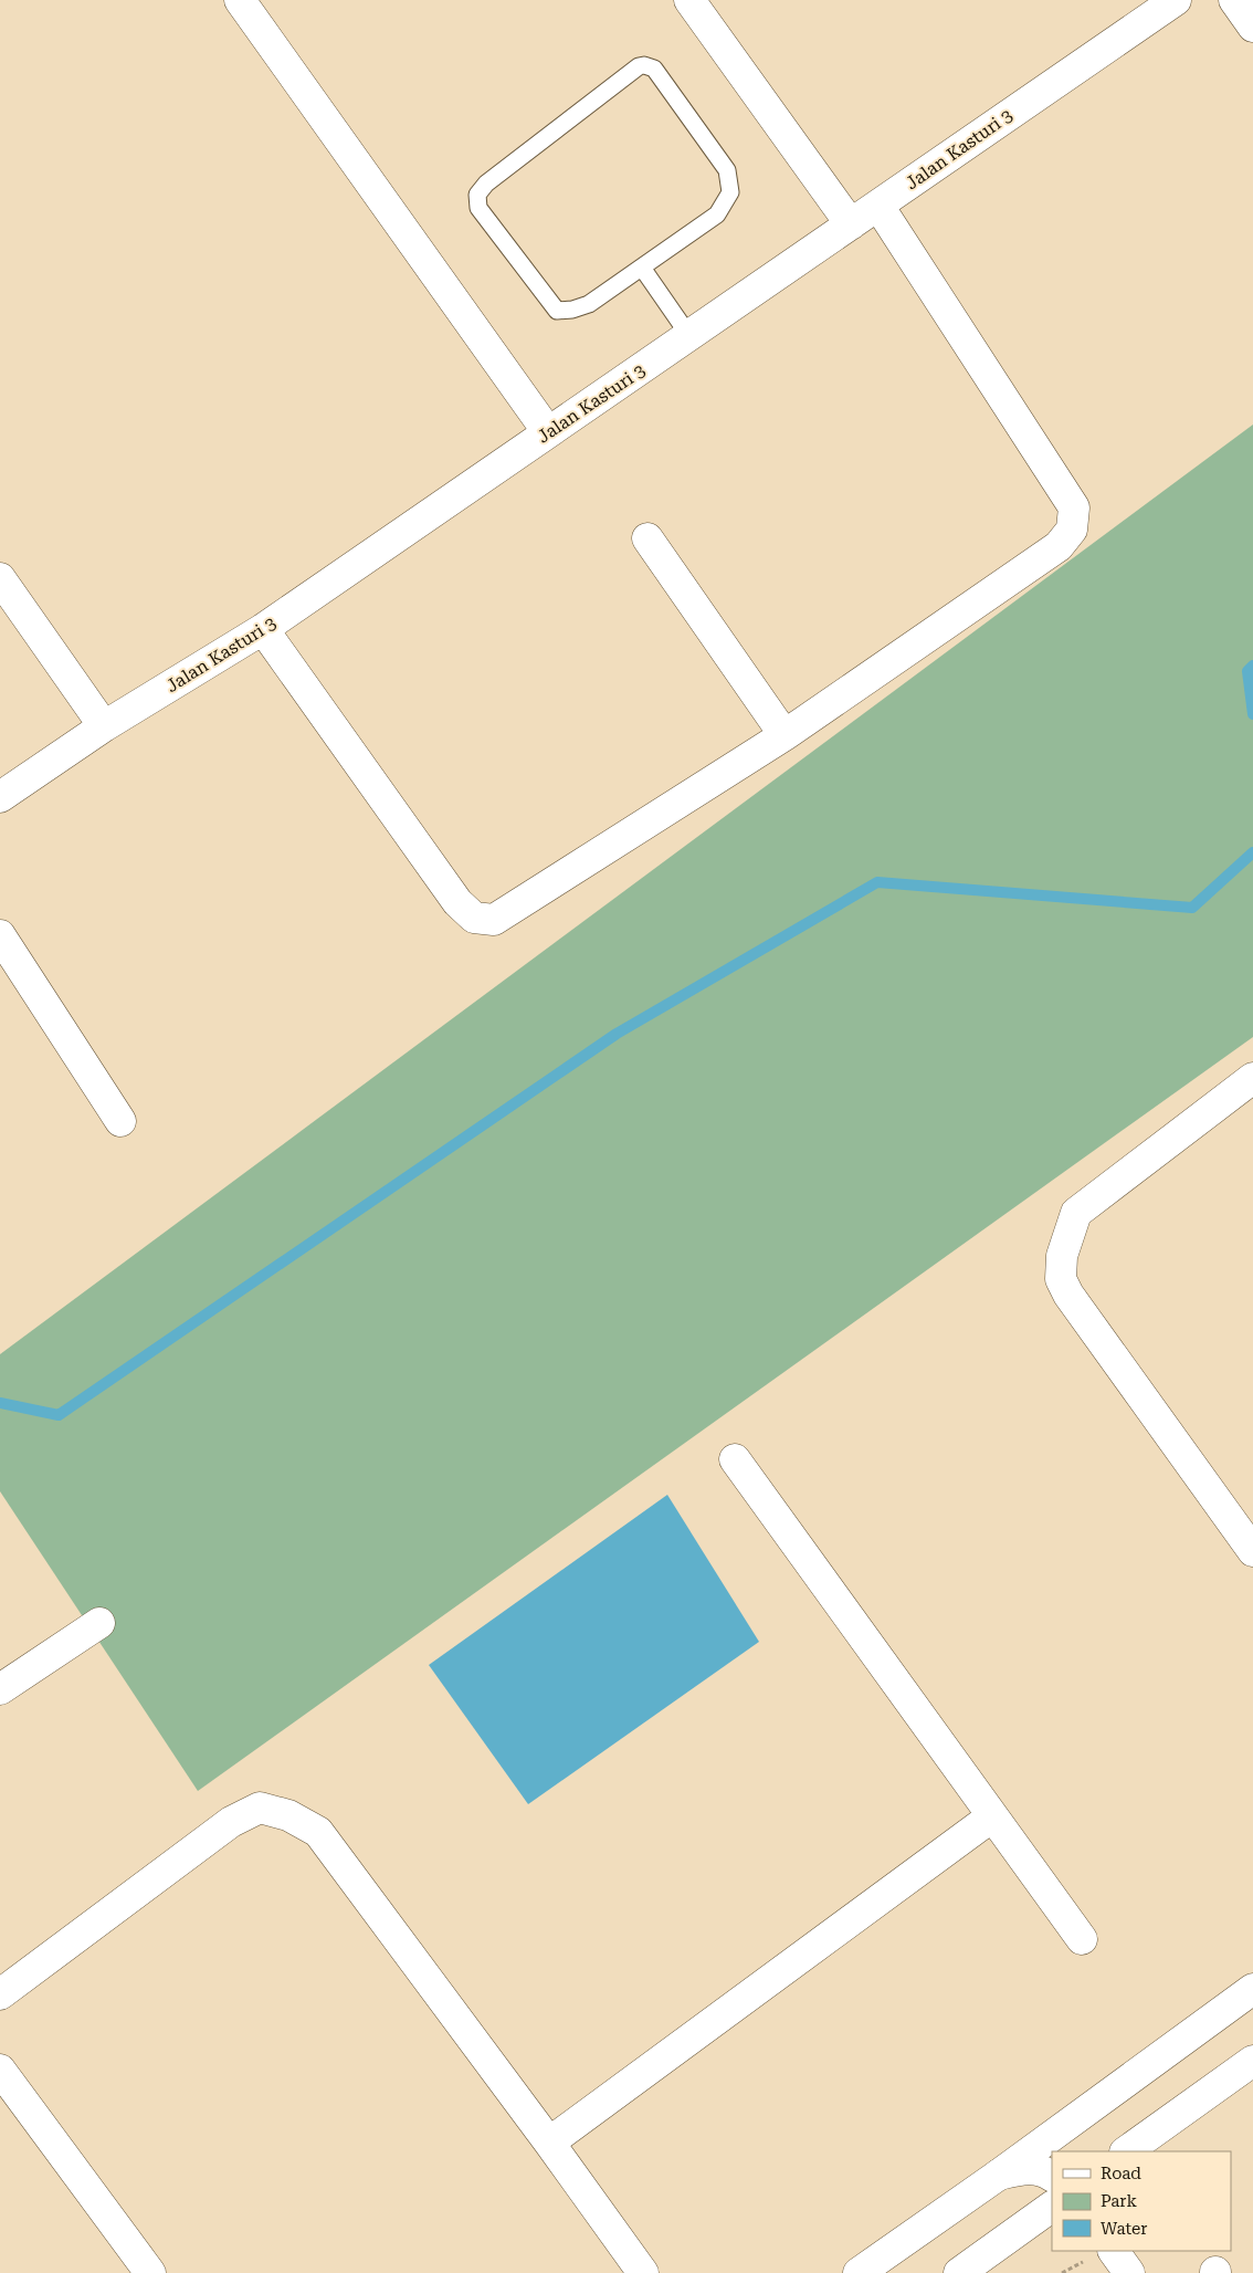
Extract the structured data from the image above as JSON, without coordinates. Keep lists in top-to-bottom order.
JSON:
{
  "streets": {
    "street": ["Jalan Kasturi 3"]
  },
  "legend": ["Road", "Park", "Water"]
}
